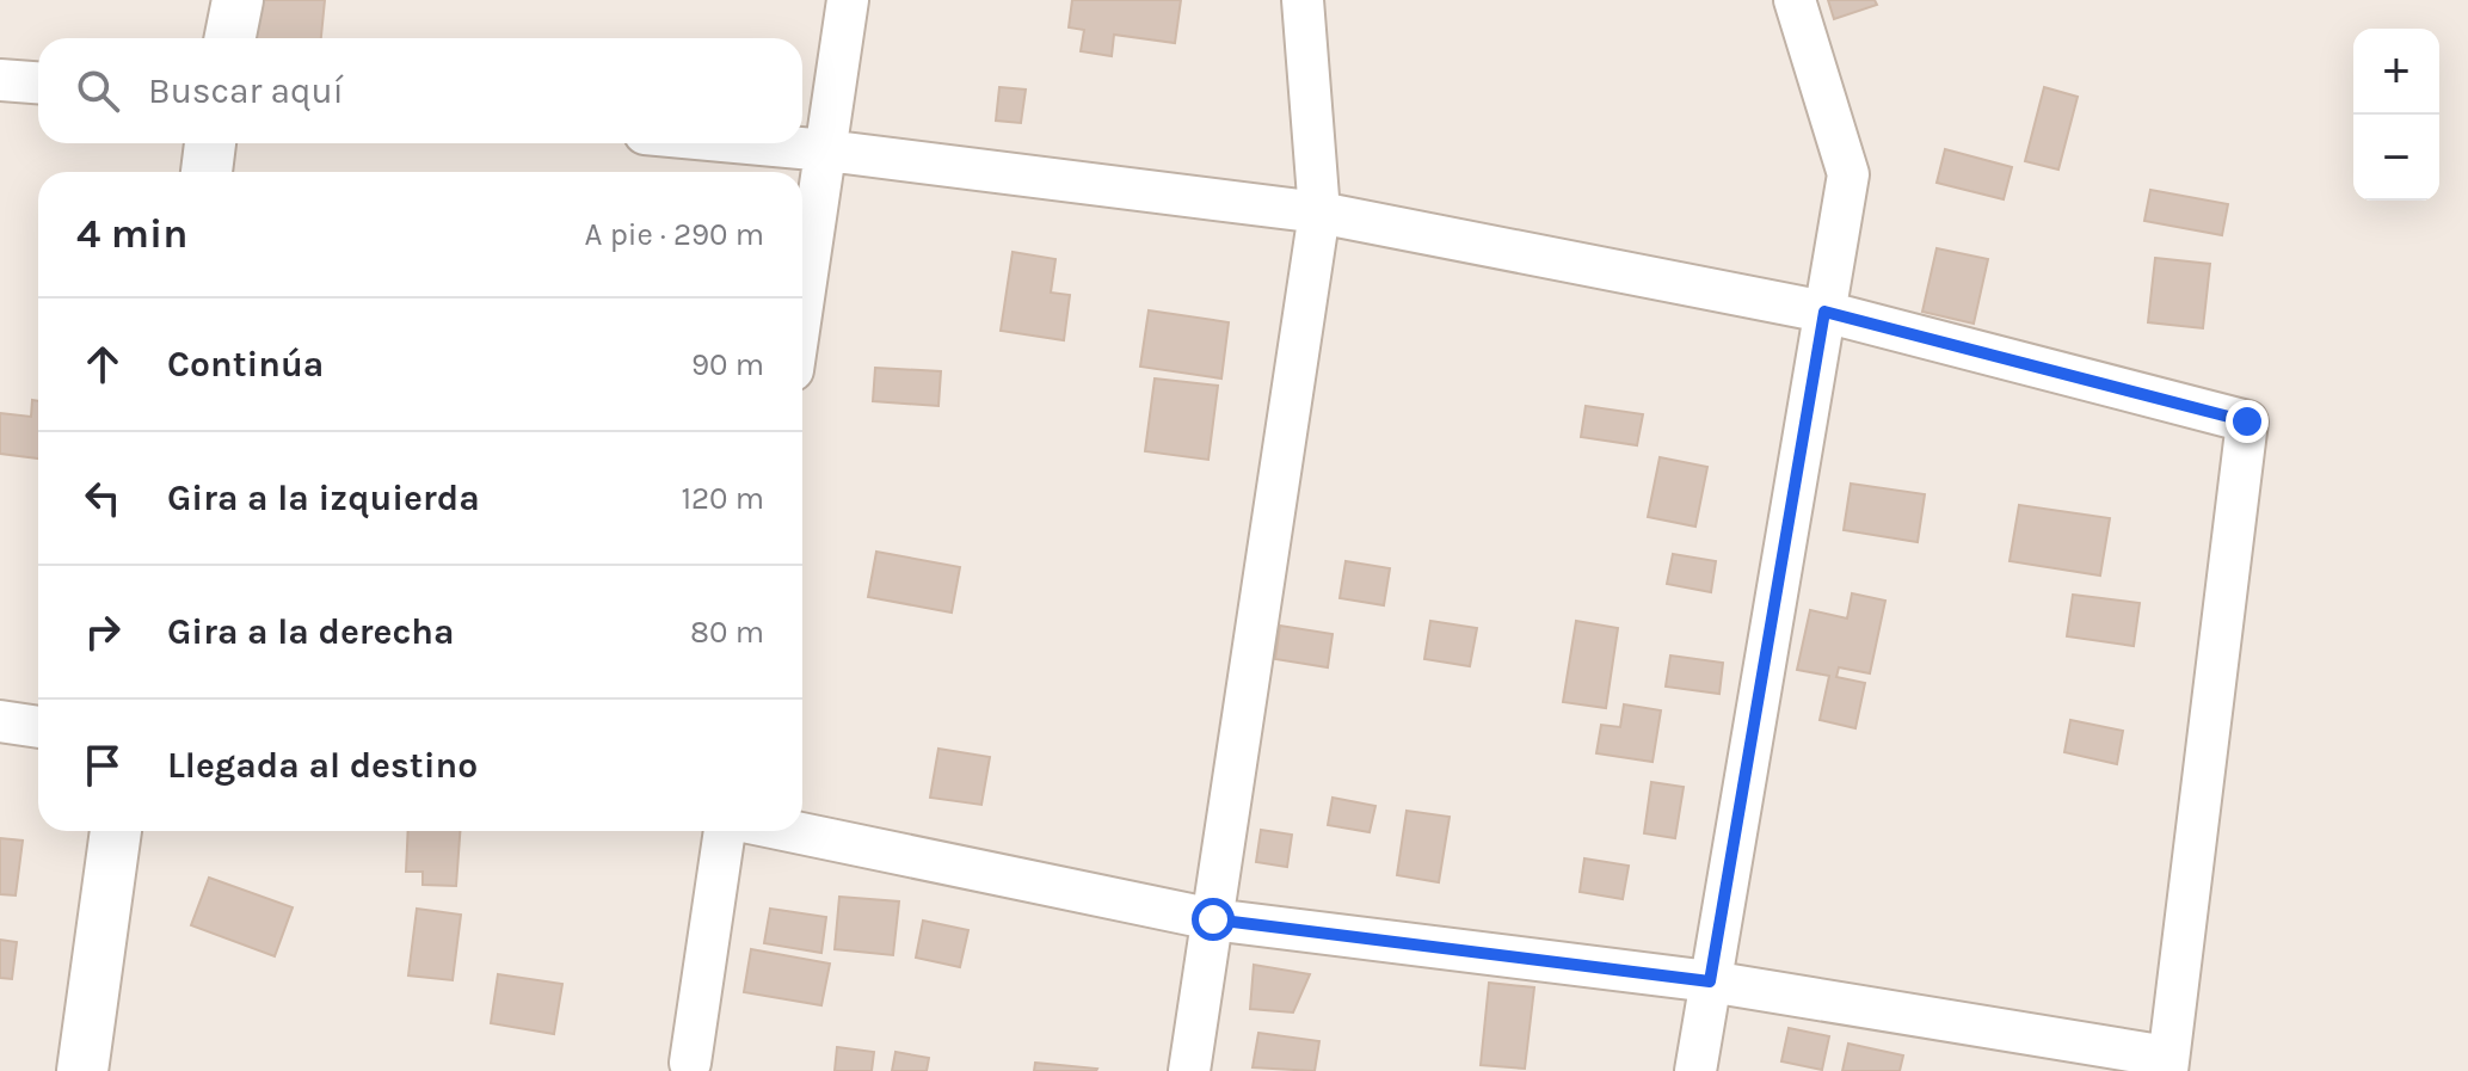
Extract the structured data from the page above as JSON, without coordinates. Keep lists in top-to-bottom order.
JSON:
{
  "page": {
    "map_buttons": ["+", "−"],
    "search": "Buscar aquí",
    "heading": ["4 min", "A pie · 290 m"],
    "list": [
      ["Continúa", "90 m"],
      ["Gira a la izquierda", "120 m"],
      ["Gira a la derecha", "80 m"],
      "Llegada al destino"
    ]
  }
}
